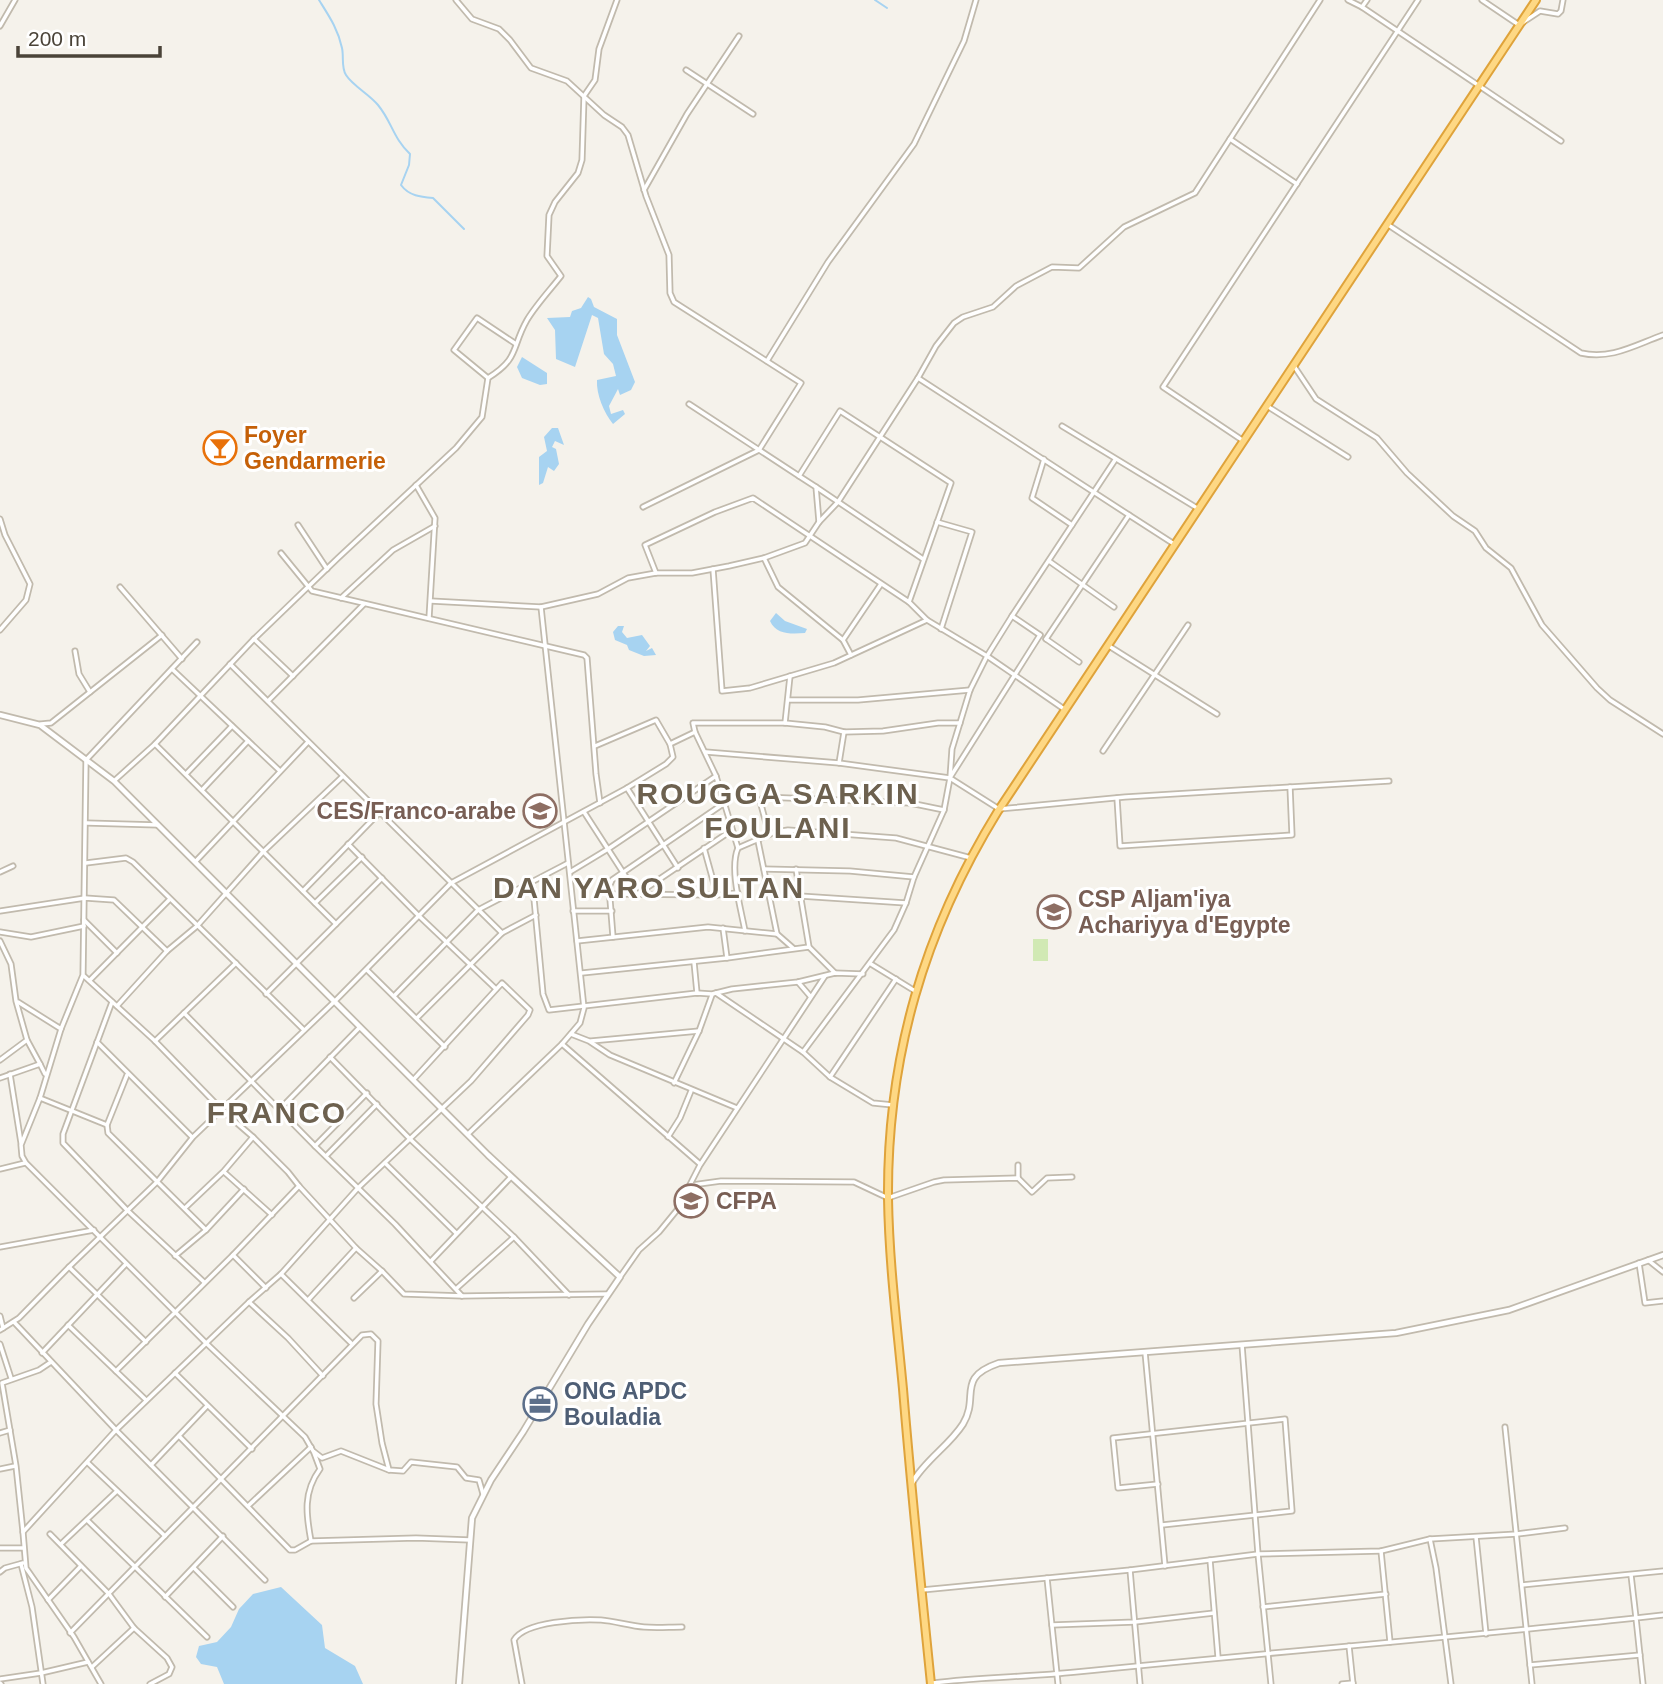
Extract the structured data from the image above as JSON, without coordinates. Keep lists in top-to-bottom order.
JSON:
{
  "districts": ["ROUGGA SARKIN FOULANI", "DAN YARO SULTAN", "FRANCO"],
  "places": {
    "bar": ["Foyer Gendarmerie"],
    "school or university": ["CES/Franco-arabe", "CSP Aljam'iya Achariyya d'Egypte", "CFPA"],
    "office": ["ONG APDC Bouladia"]
  },
  "scale_bar": "200 m"
}
